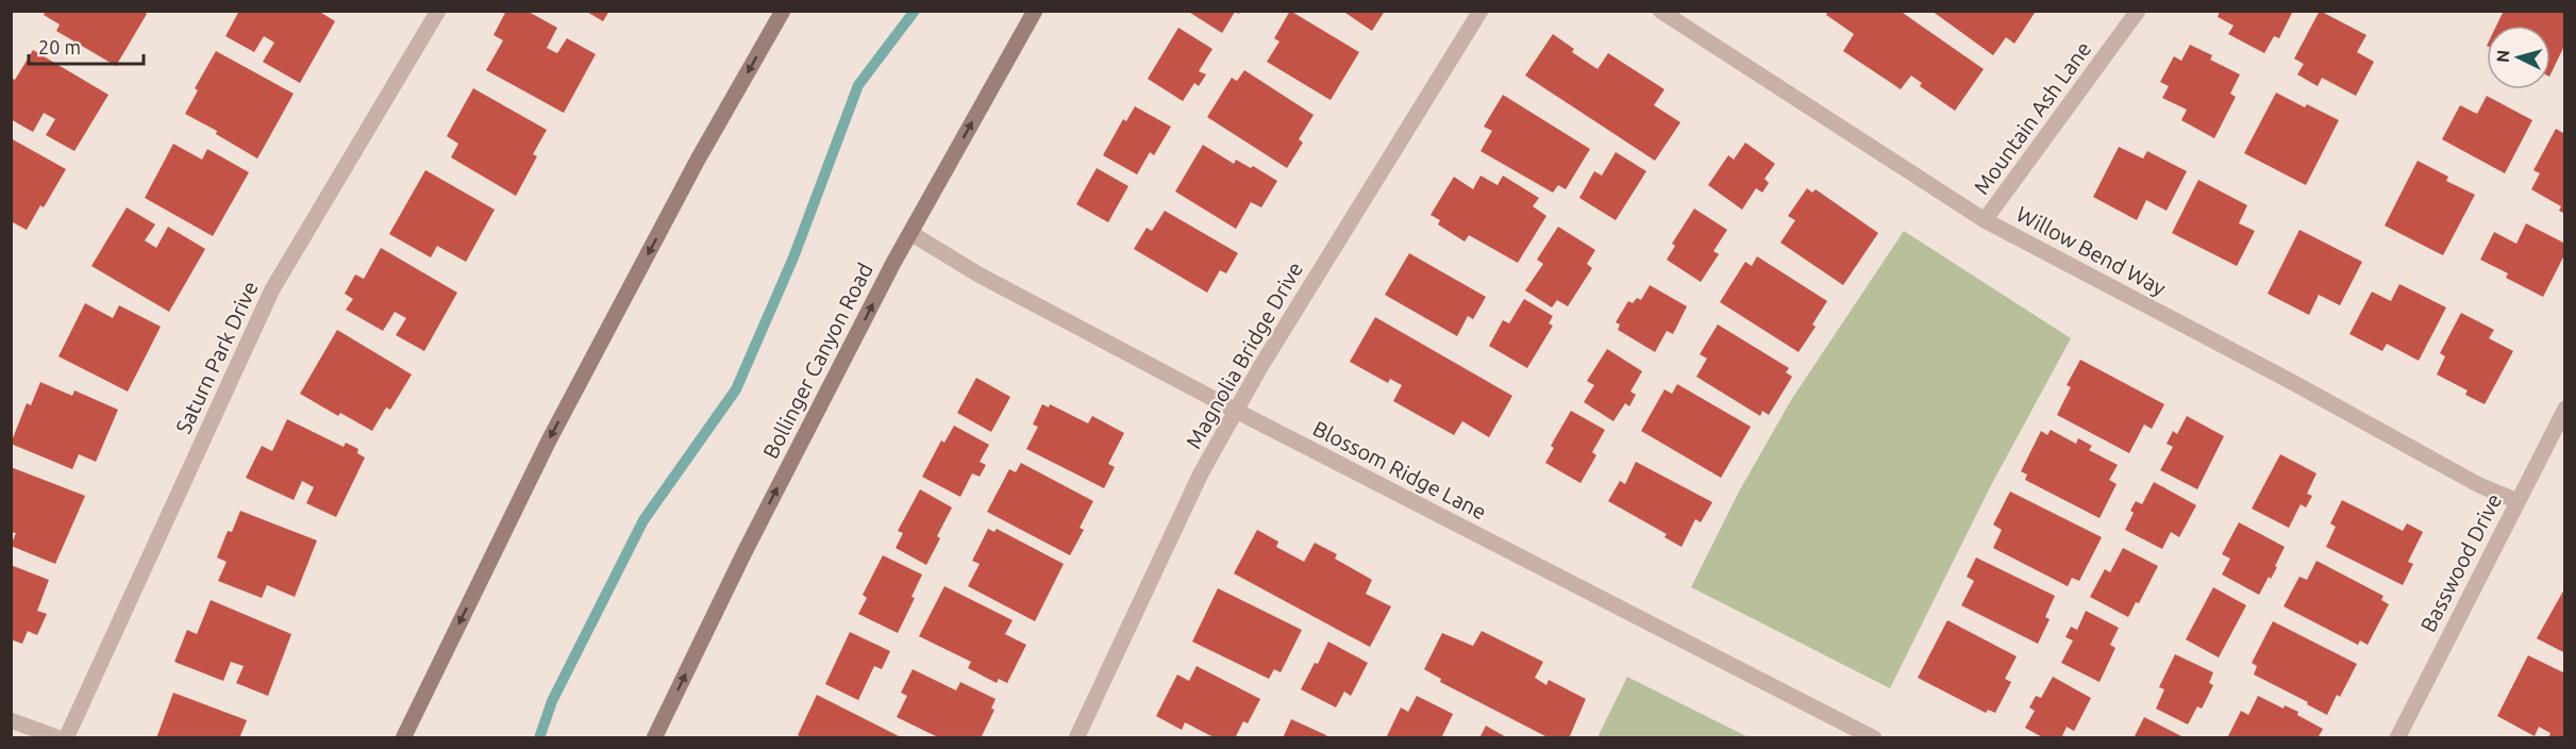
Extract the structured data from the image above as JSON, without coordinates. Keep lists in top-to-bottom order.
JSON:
{
  "streets": {
    "main road": ["Bollinger Canyon Road"],
    "street": [
      "Mountain Ash Lane",
      "Willow Bend Way",
      "Magnolia Bridge Drive",
      "Saturn Park Drive",
      "Blossom Ridge Lane",
      "Basswood Drive"
    ]
  },
  "crossings": [
    ["Mountain Ash Lane", "Willow Bend Way"],
    ["Willow Bend Way", "Basswood Drive"],
    ["Magnolia Bridge Drive", "Blossom Ridge Lane"],
    ["Bollinger Canyon Road", "Blossom Ridge Lane"]
  ],
  "one_way": ["Bollinger Canyon Road"],
  "scale_bar": "20 m",
  "north": "left"
}
